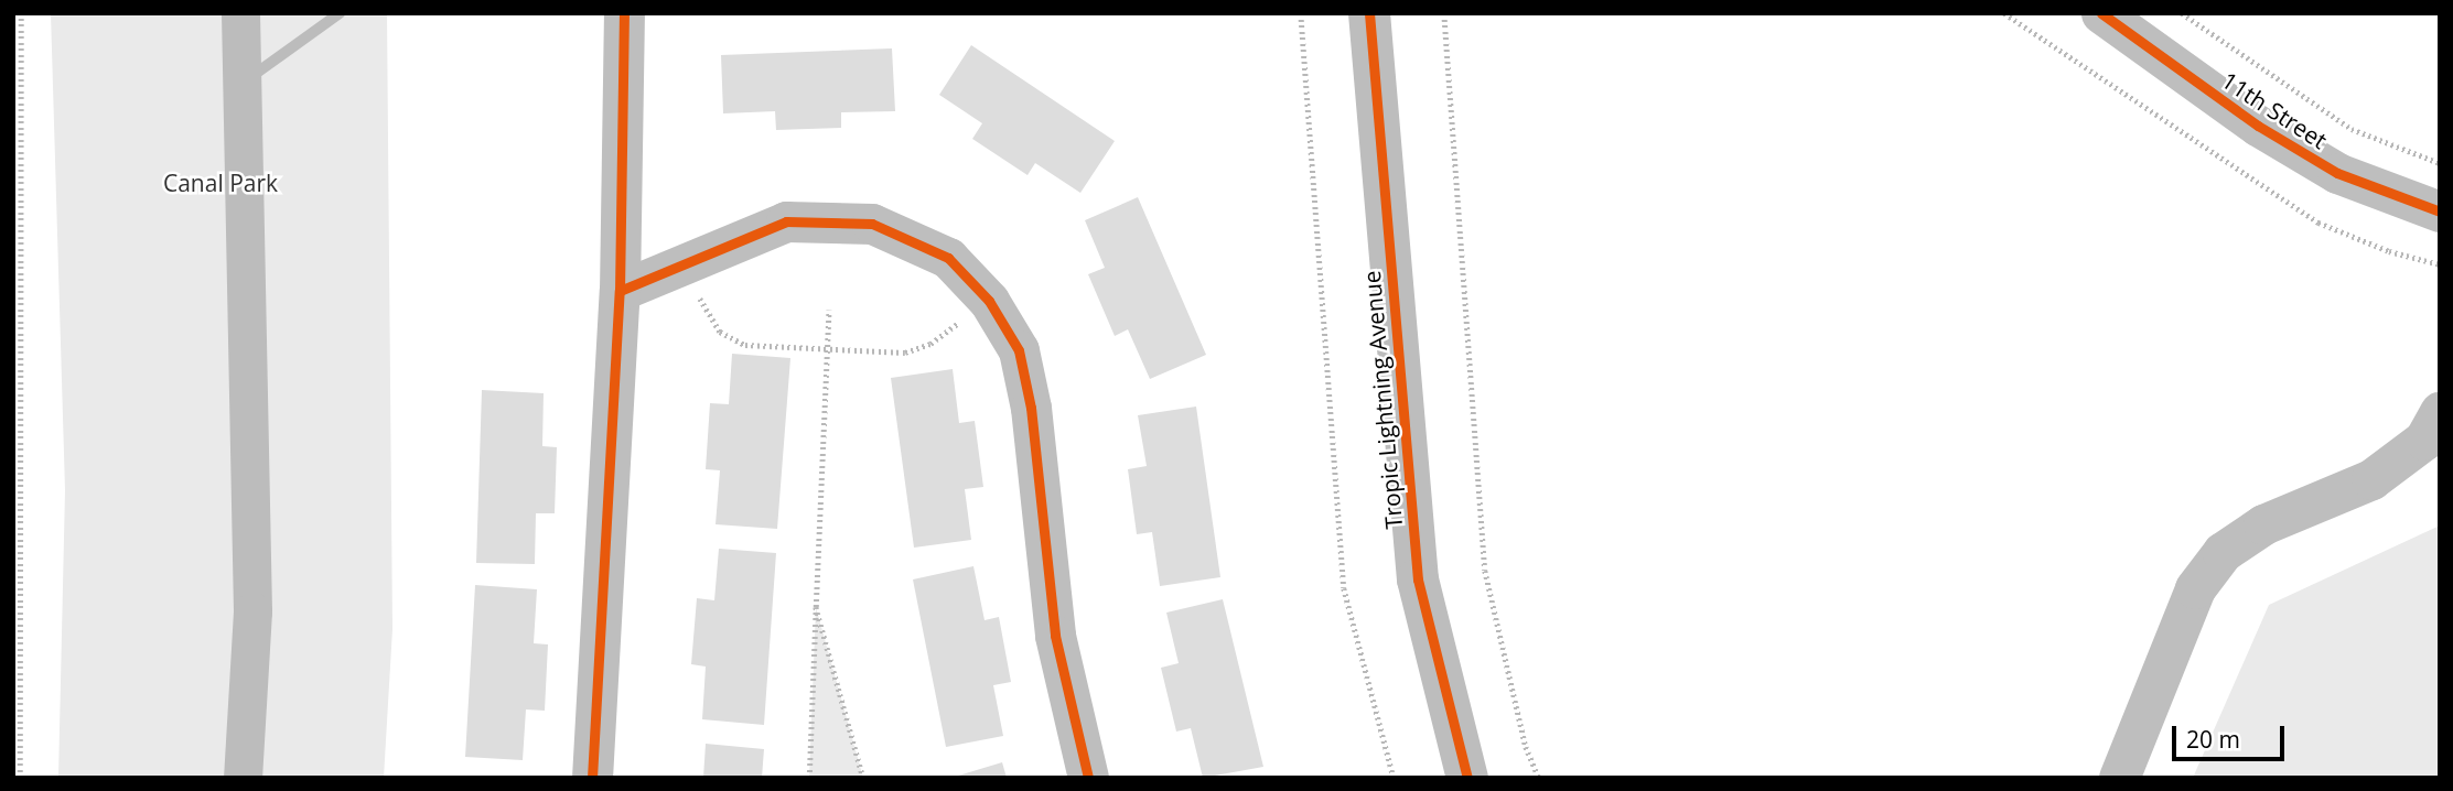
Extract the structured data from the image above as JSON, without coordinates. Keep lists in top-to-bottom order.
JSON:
{
  "streets": {
    "main road": ["Tropic Lightning Avenue"],
    "street": ["11th Street"]
  },
  "parks": ["Canal Park"],
  "scale_bar": "20 m"
}
